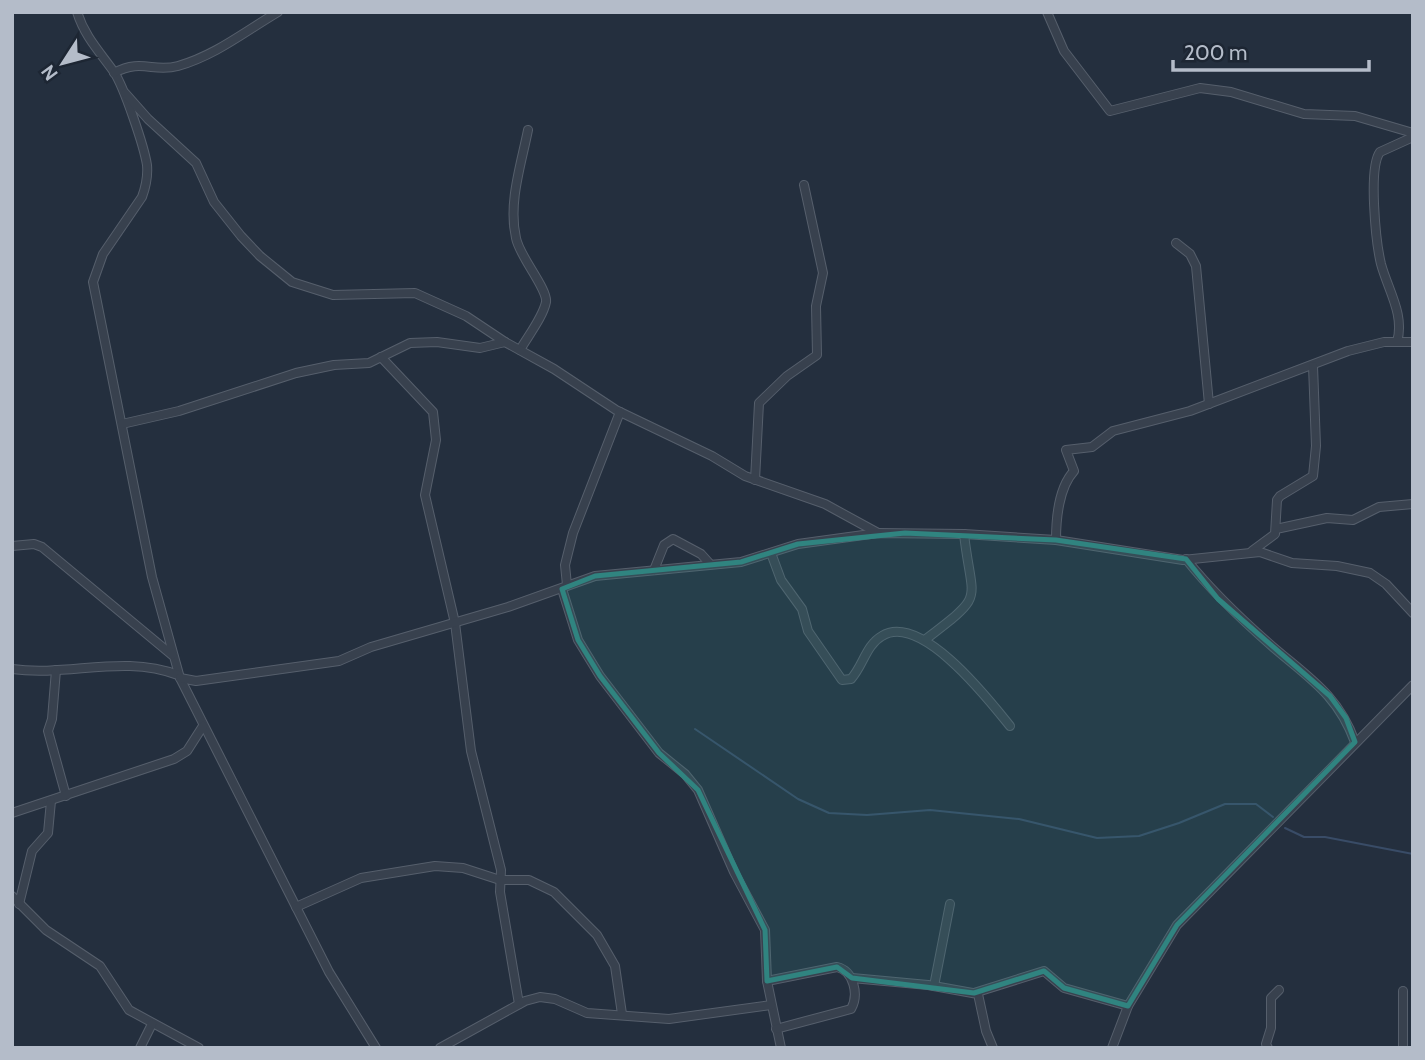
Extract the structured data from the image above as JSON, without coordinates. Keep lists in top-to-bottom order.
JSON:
{
  "scale_bar": "200 m",
  "north": "bottom left"
}
